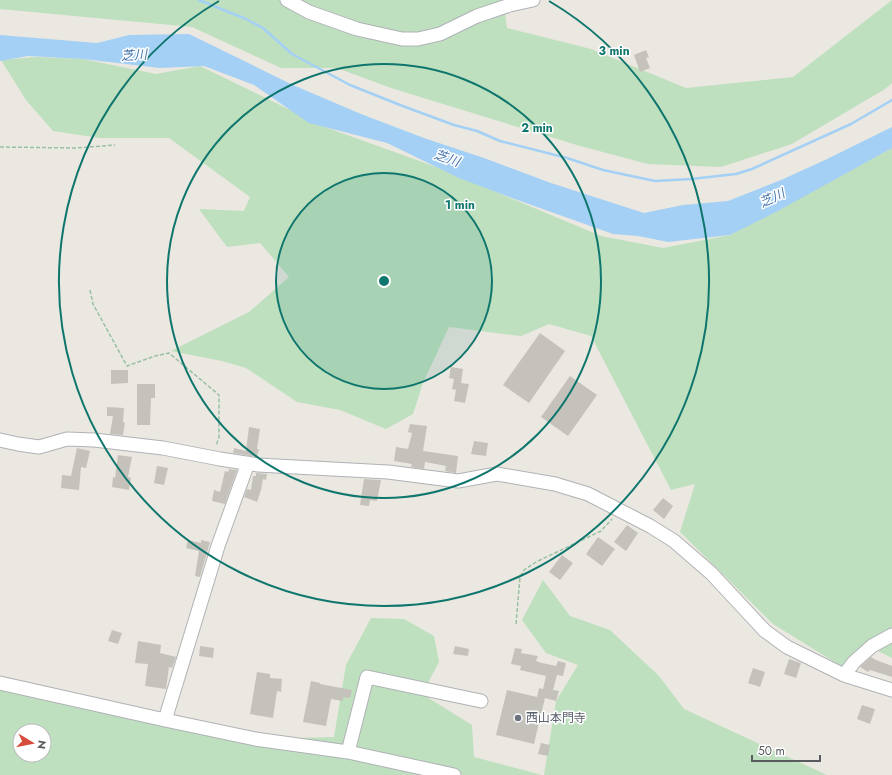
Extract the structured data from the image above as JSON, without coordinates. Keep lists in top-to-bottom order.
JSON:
{
  "water": ["芝川"],
  "places": ["西山本門寺"],
  "scale_bar": "50 m",
  "north": "right",
  "rings": ["3 min", "2 min", "1 min"]
}
